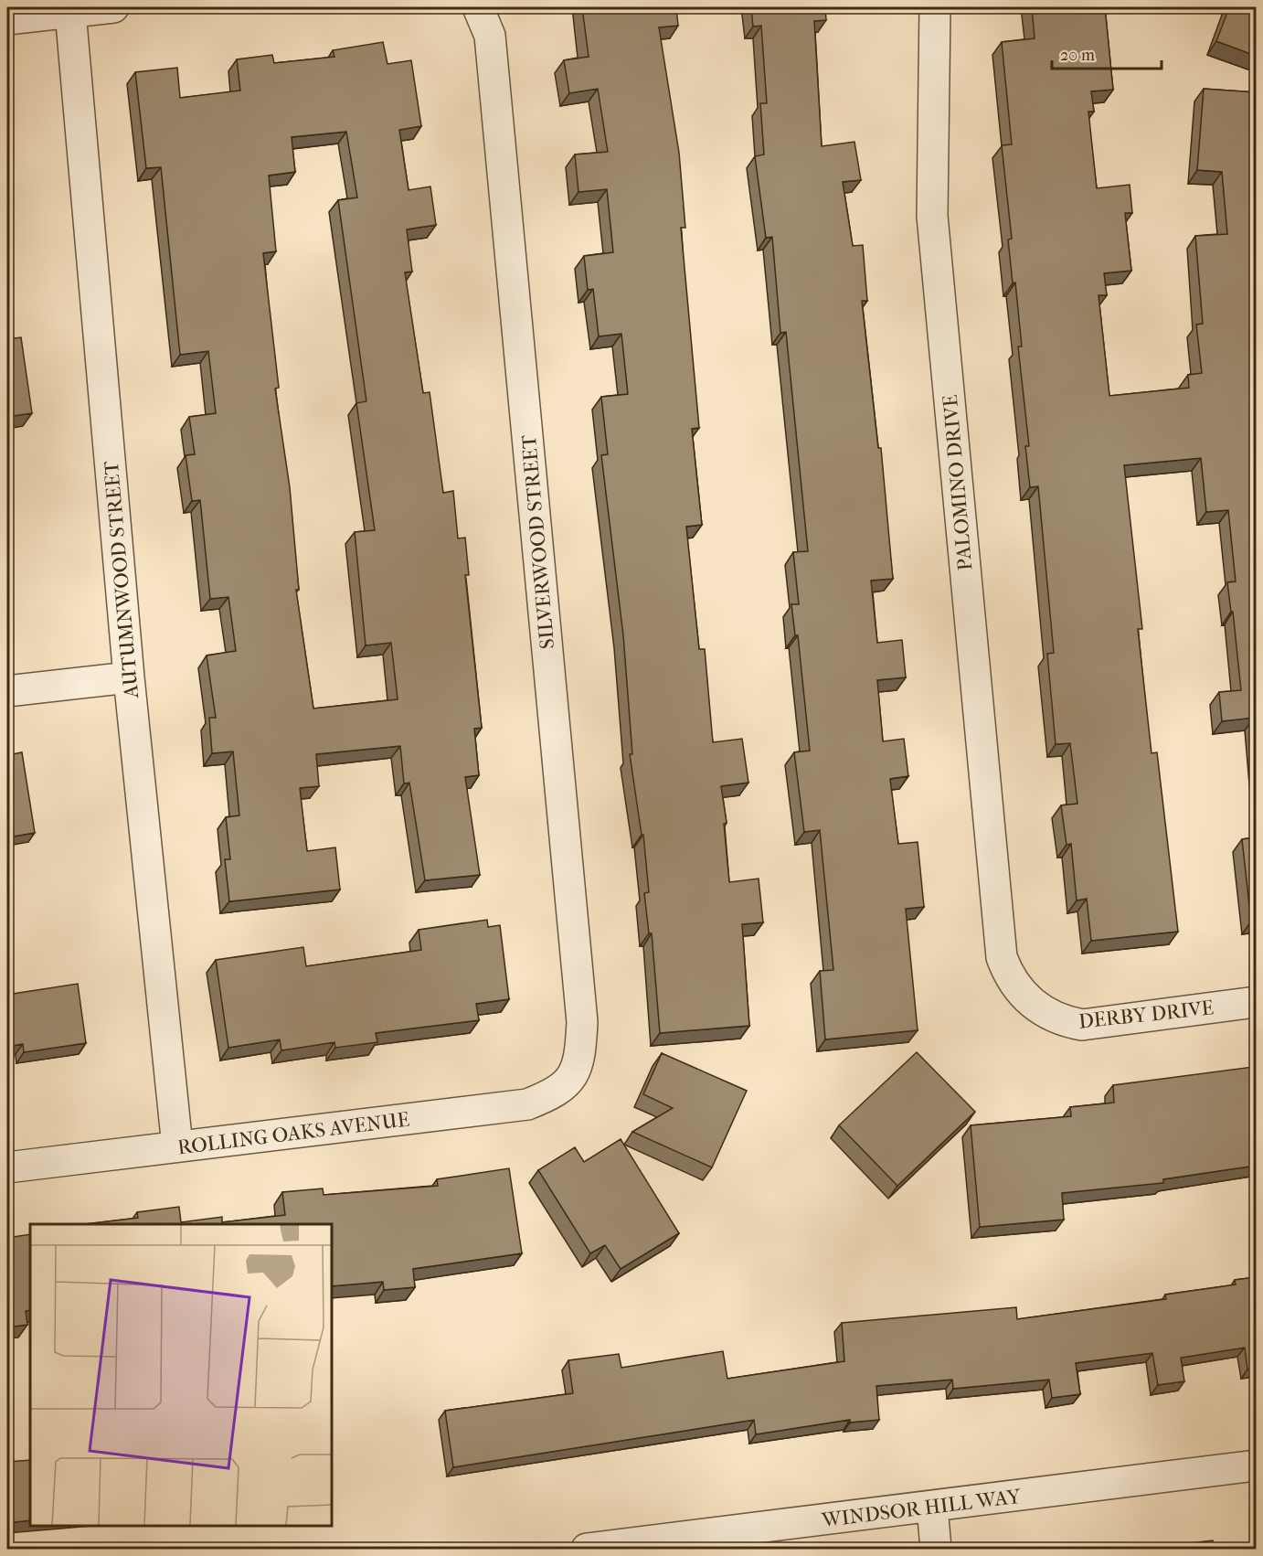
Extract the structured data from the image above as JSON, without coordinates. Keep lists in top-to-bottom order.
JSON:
{
  "streets": {
    "street": [
      "PALOMINO DRIVE",
      "SILVERWOOD STREET",
      "AUTUMNWOOD STREET",
      "DERBY DRIVE",
      "ROLLING OAKS AVENUE",
      "WINDSOR HILL WAY"
    ]
  },
  "crossings": [
    ["PALOMINO DRIVE", "DERBY DRIVE"],
    ["SILVERWOOD STREET", "ROLLING OAKS AVENUE"],
    ["AUTUMNWOOD STREET", "ROLLING OAKS AVENUE"]
  ],
  "scale_bar": "20 m"
}
